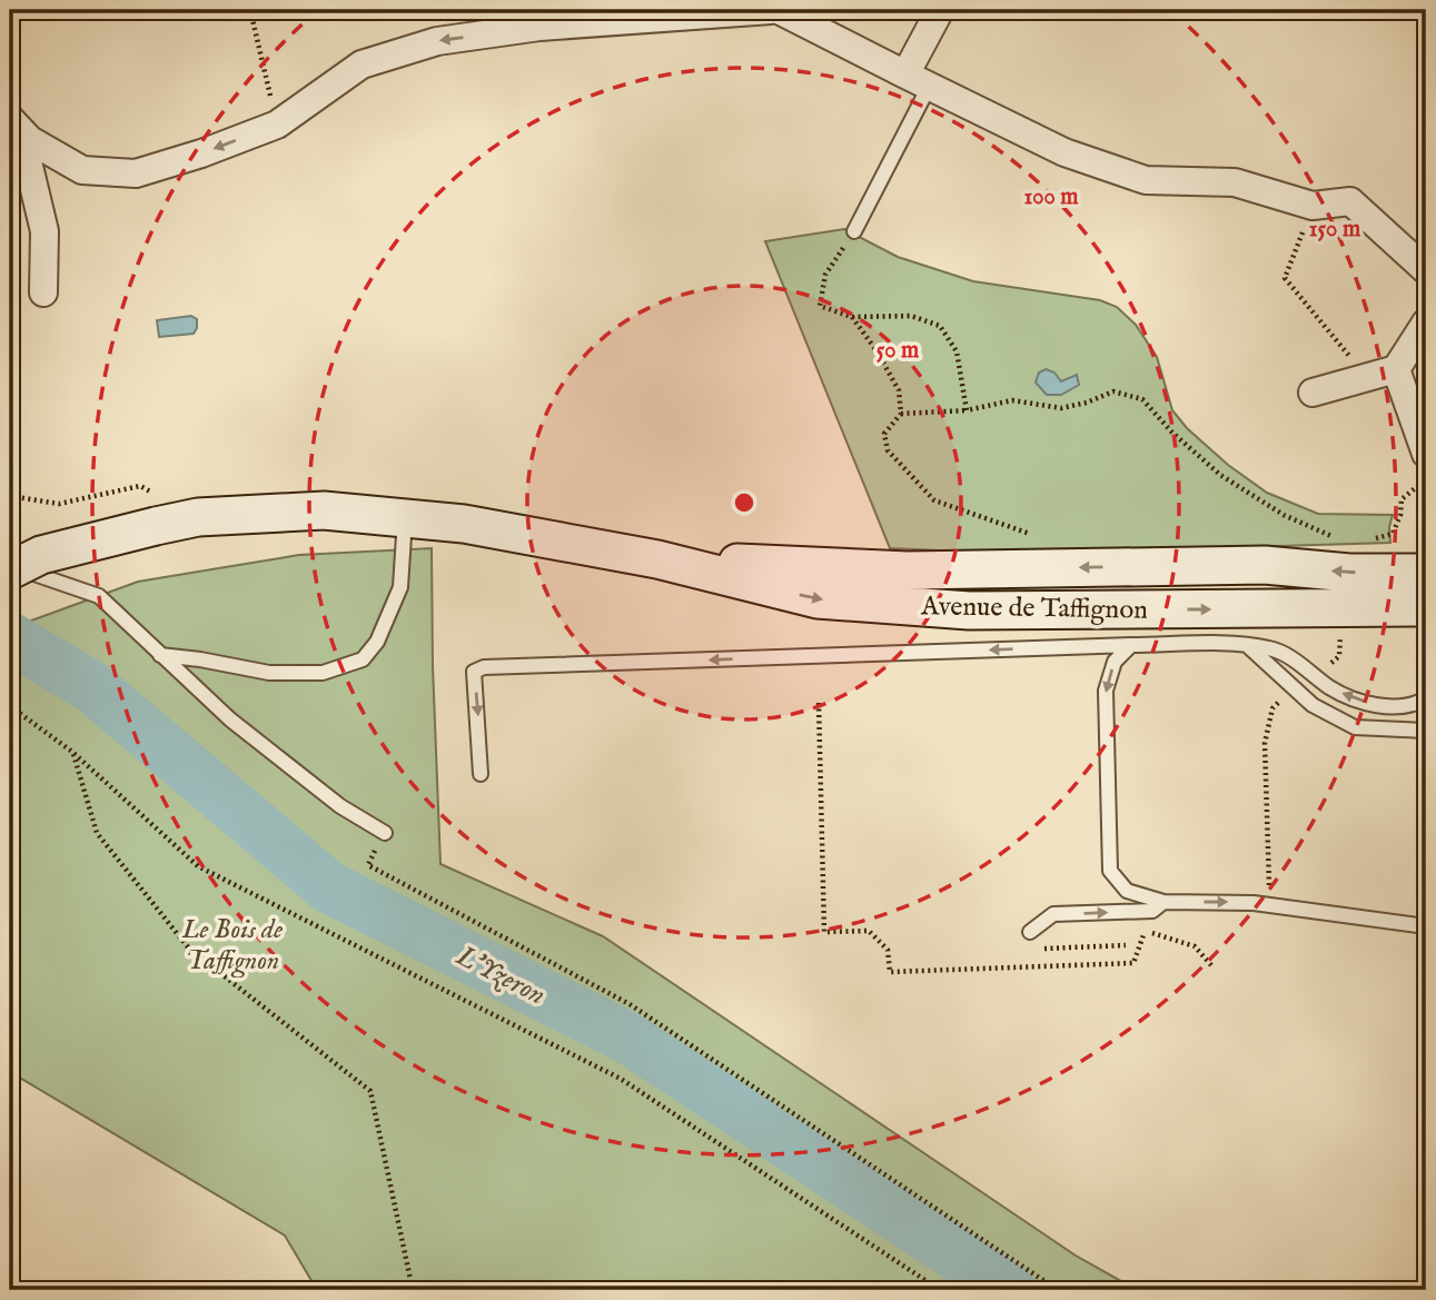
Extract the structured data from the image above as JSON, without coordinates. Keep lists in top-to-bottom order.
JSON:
{
  "streets": {
    "street": ["Avenue de Taffignon"]
  },
  "water": ["L'Yzeron"],
  "parks": ["Le Bois de Taffignon"],
  "rings": ["100 m", "150 m", "50 m"]
}
